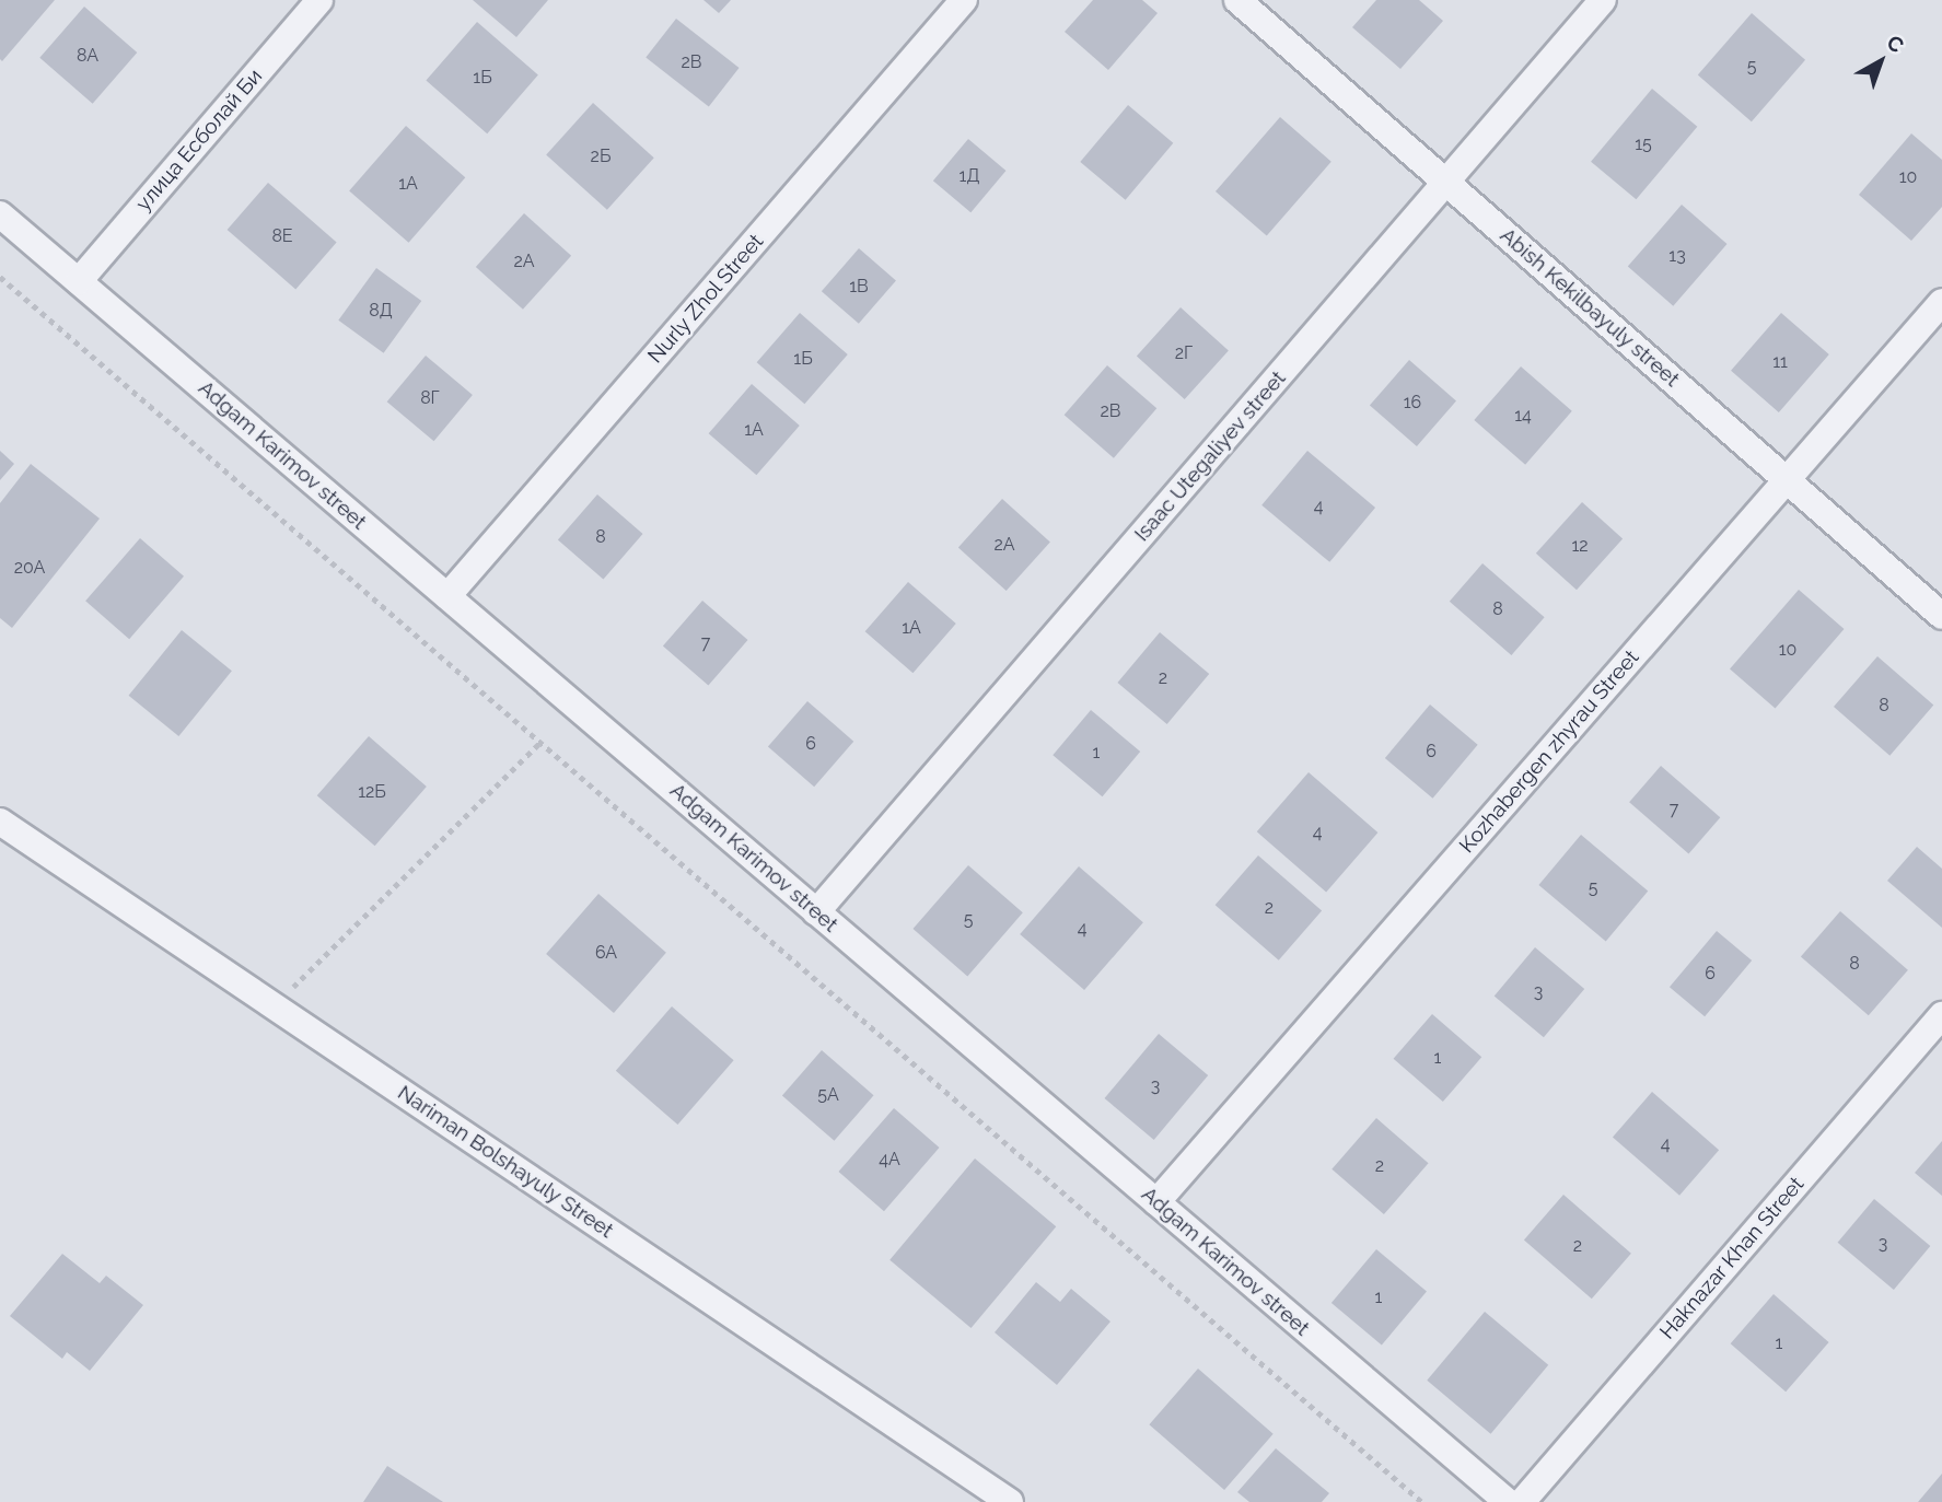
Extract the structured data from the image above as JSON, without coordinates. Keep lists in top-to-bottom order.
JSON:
{
  "streets": {
    "street": [
      "улица Есболай Би",
      "Nurly Zhol Street",
      "Abish Kekilbayuly street",
      "Adgam Karimov street",
      "Isaac Utegaliyev street",
      "Kozhabergen zhyrau Street",
      "Nariman Bolshayuly Street",
      "Haknazar Khan Street"
    ]
  },
  "crossings": [
    ["улица Есболай Би", "Adgam Karimov street"],
    ["Nurly Zhol Street", "Adgam Karimov street"],
    ["Abish Kekilbayuly street", "Isaac Utegaliyev street"],
    ["Abish Kekilbayuly street", "Kozhabergen zhyrau Street"],
    ["Adgam Karimov street", "Isaac Utegaliyev street"],
    ["Adgam Karimov street", "Kozhabergen zhyrau Street"]
  ],
  "house_numbers": [
    "8А",
    "2В",
    "5",
    "1Б",
    "15",
    "2Б",
    "1Д",
    "10",
    "1А",
    "8Е",
    "13",
    "2А",
    "1В",
    "8Д",
    "2Г",
    "1Б",
    "11",
    "8Г",
    "16",
    "2В",
    "14",
    "1А",
    "4",
    "8",
    "2А",
    "12",
    "20А",
    "8",
    "1А",
    "7",
    "10",
    "2",
    "8",
    "6",
    "6",
    "1",
    "12Б",
    "7",
    "4",
    "5",
    "2",
    "5",
    "4",
    "6А",
    "8",
    "6",
    "3",
    "1",
    "3",
    "5А",
    "4",
    "4А",
    "2",
    "3",
    "2",
    "1",
    "1"
  ],
  "north": "top right"
}
